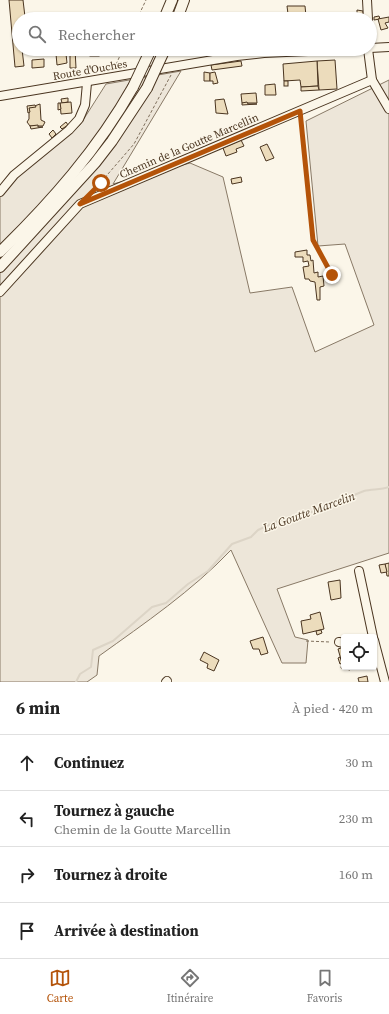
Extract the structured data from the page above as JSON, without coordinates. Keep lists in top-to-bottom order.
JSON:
{
  "streets": {
    "street": ["Route d'Ouches", "Chemin de la Goutte Marcellin"]
  },
  "water": ["La Goutte Marcelin"],
  "page": {
    "search": "Rechercher",
    "heading": ["6 min", "À pied · 420 m"],
    "list": [
      ["Continuez", "30 m"],
      ["Tournez à gauche", "Chemin de la Goutte Marcellin", "230 m"],
      ["Tournez à droite", "160 m"],
      "Arrivée à destination"
    ],
    "nav": ["Carte", "Itinéraire", "Favoris"]
  }
}
